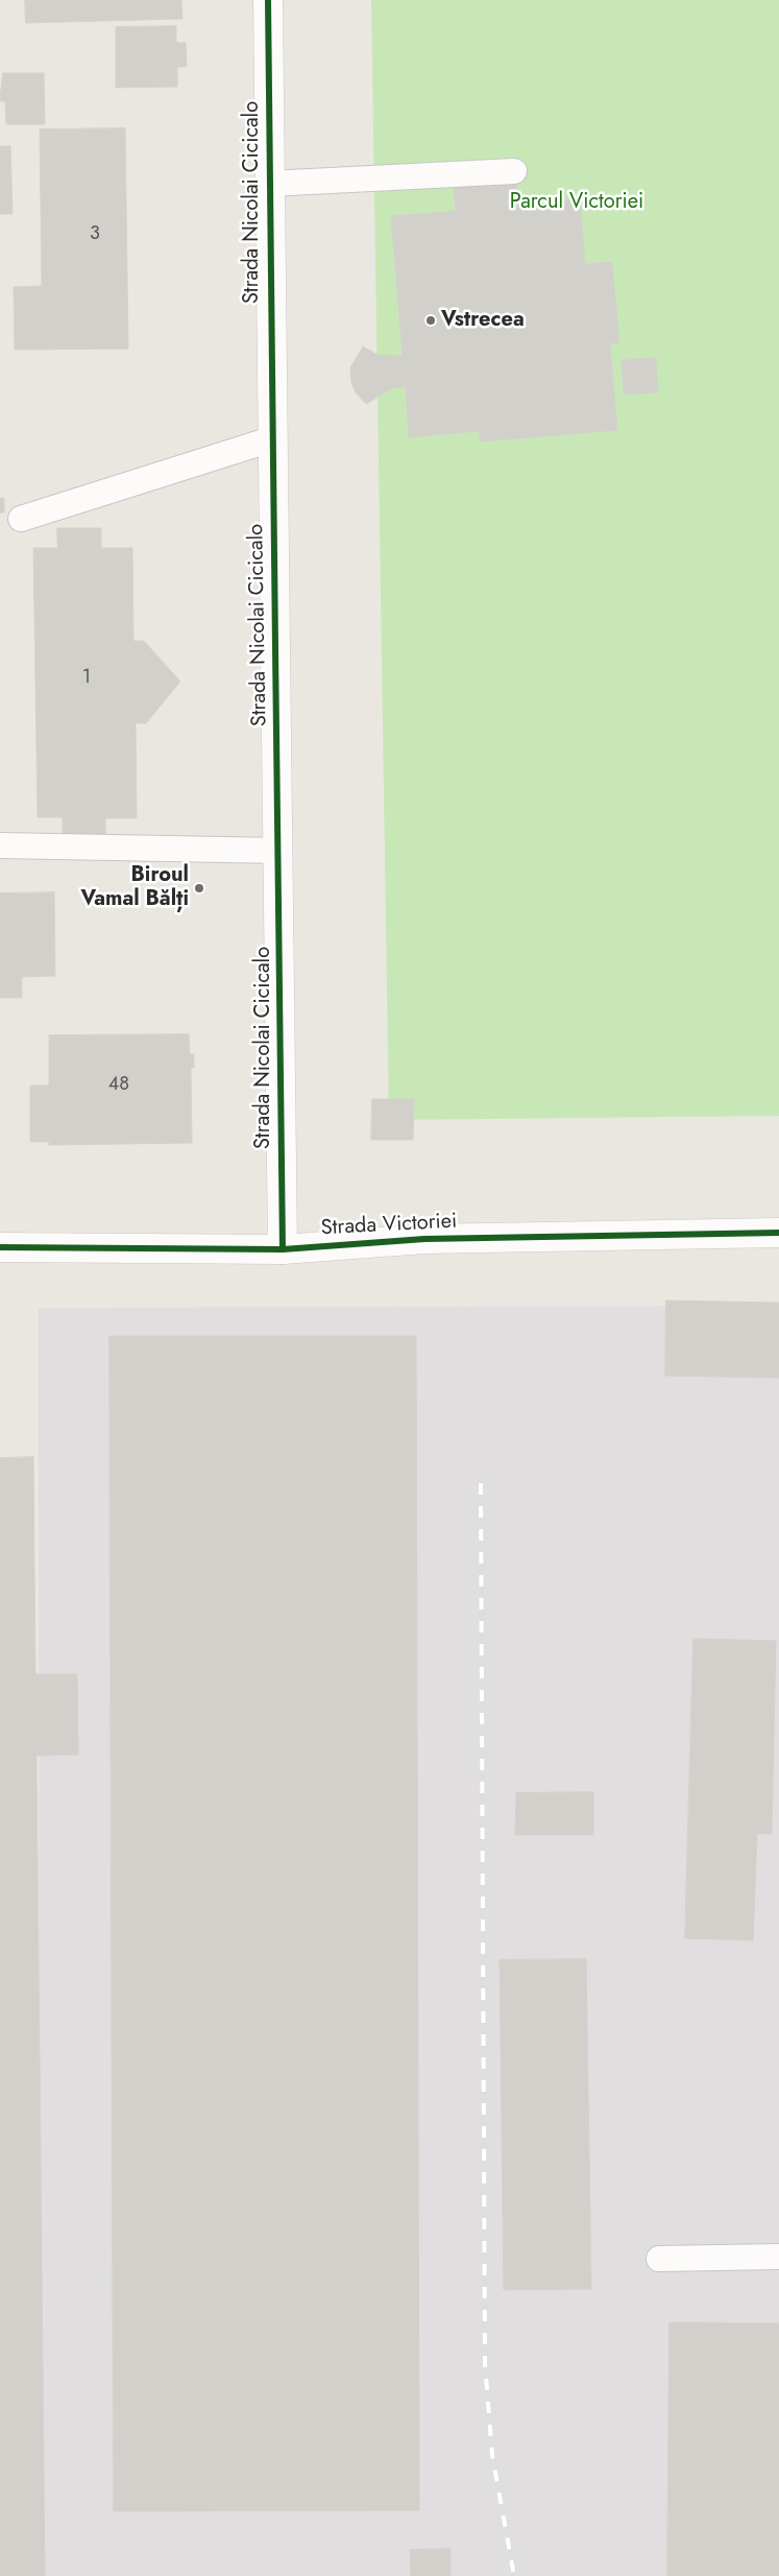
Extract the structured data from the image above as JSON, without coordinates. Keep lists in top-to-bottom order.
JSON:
{
  "streets": {
    "street": ["Strada Nicolai Cicicalo", "Strada Victoriei"]
  },
  "crossings": [
    ["Strada Nicolai Cicicalo", "Strada Victoriei"]
  ],
  "parks": ["Parcul Victoriei"],
  "places": ["Vstrecea", "Biroul Vamal Bălți"],
  "house_numbers": ["3", "1", "48"]
}
